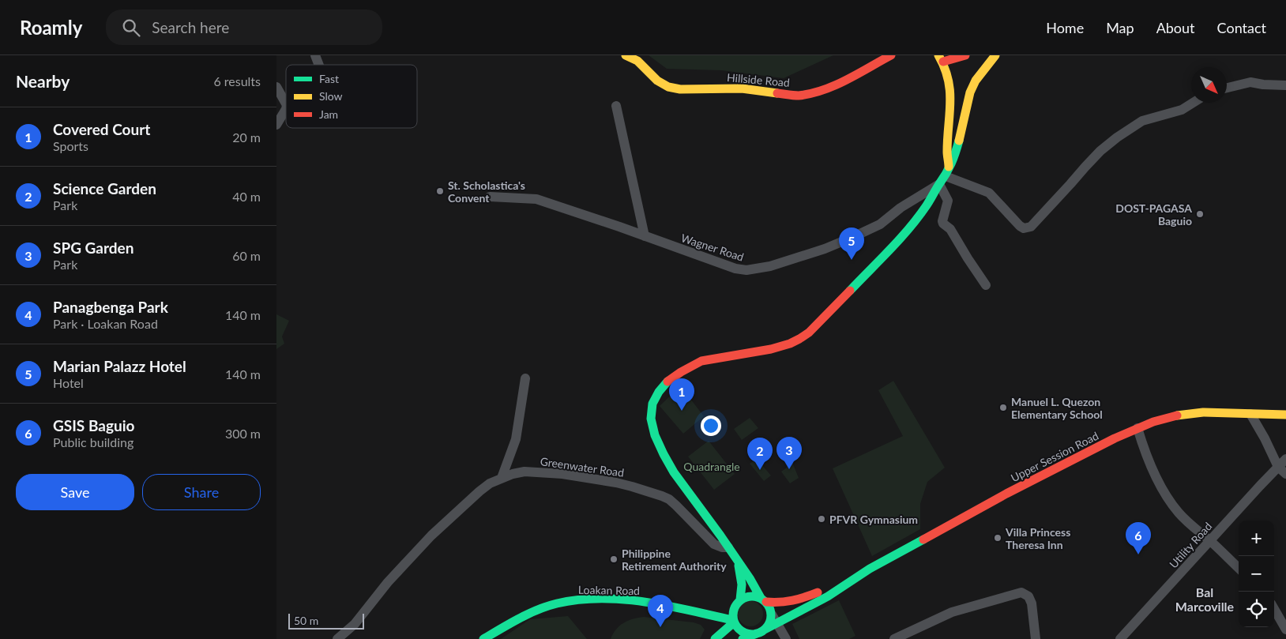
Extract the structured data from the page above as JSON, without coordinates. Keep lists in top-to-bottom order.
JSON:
{
  "streets": {
    "main road": ["Hillside Road", "Upper Session Road", "Loakan Road"],
    "street": ["Wagner Road", "Greenwater Road", "Utility Road"]
  },
  "crossings": [
    ["Upper Session Road", "Loakan Road"]
  ],
  "districts": ["Bal Marcoville"],
  "parks": ["Quadrangle"],
  "places": [
    "St. Scholastica's Convent",
    "DOST-PAGASA Baguio",
    "Manuel L. Quezon Elementary School",
    "PFVR Gymnasium",
    "Villa Princess Theresa Inn",
    "Philippine Retirement Authority"
  ],
  "legend": ["Fast", "Slow", "Jam"],
  "scale_bar": "50 m",
  "north": "bottom right",
  "page": {
    "header": "Roamly",
    "search": "Search here",
    "nav": [
      "Home",
      "Map",
      "About",
      "Contact"
    ],
    "heading": ["Nearby", "6 results"],
    "list": [
      {
        "mark": "1",
        "name": "Covered Court",
        "note": "Sports",
        "value": "20 m"
      },
      {
        "mark": "2",
        "name": "Science Garden",
        "note": "Park",
        "value": "40 m"
      },
      {
        "mark": "3",
        "name": "SPG Garden",
        "note": "Park",
        "value": "60 m"
      },
      {
        "mark": "4",
        "name": "Panagbenga Park",
        "note": "Park · Loakan Road",
        "value": "140 m"
      },
      {
        "mark": "5",
        "name": "Marian Palazz Hotel",
        "note": "Hotel",
        "value": "140 m"
      },
      {
        "mark": "6",
        "name": "GSIS Baguio",
        "note": "Public building",
        "value": "300 m"
      }
    ],
    "pins": [
      "5",
      "1",
      "3",
      "2",
      "6",
      "4"
    ],
    "buttons": ["Save", "Share"],
    "map_buttons": ["+", "−"],
    "scale": "50 m"
  }
}
